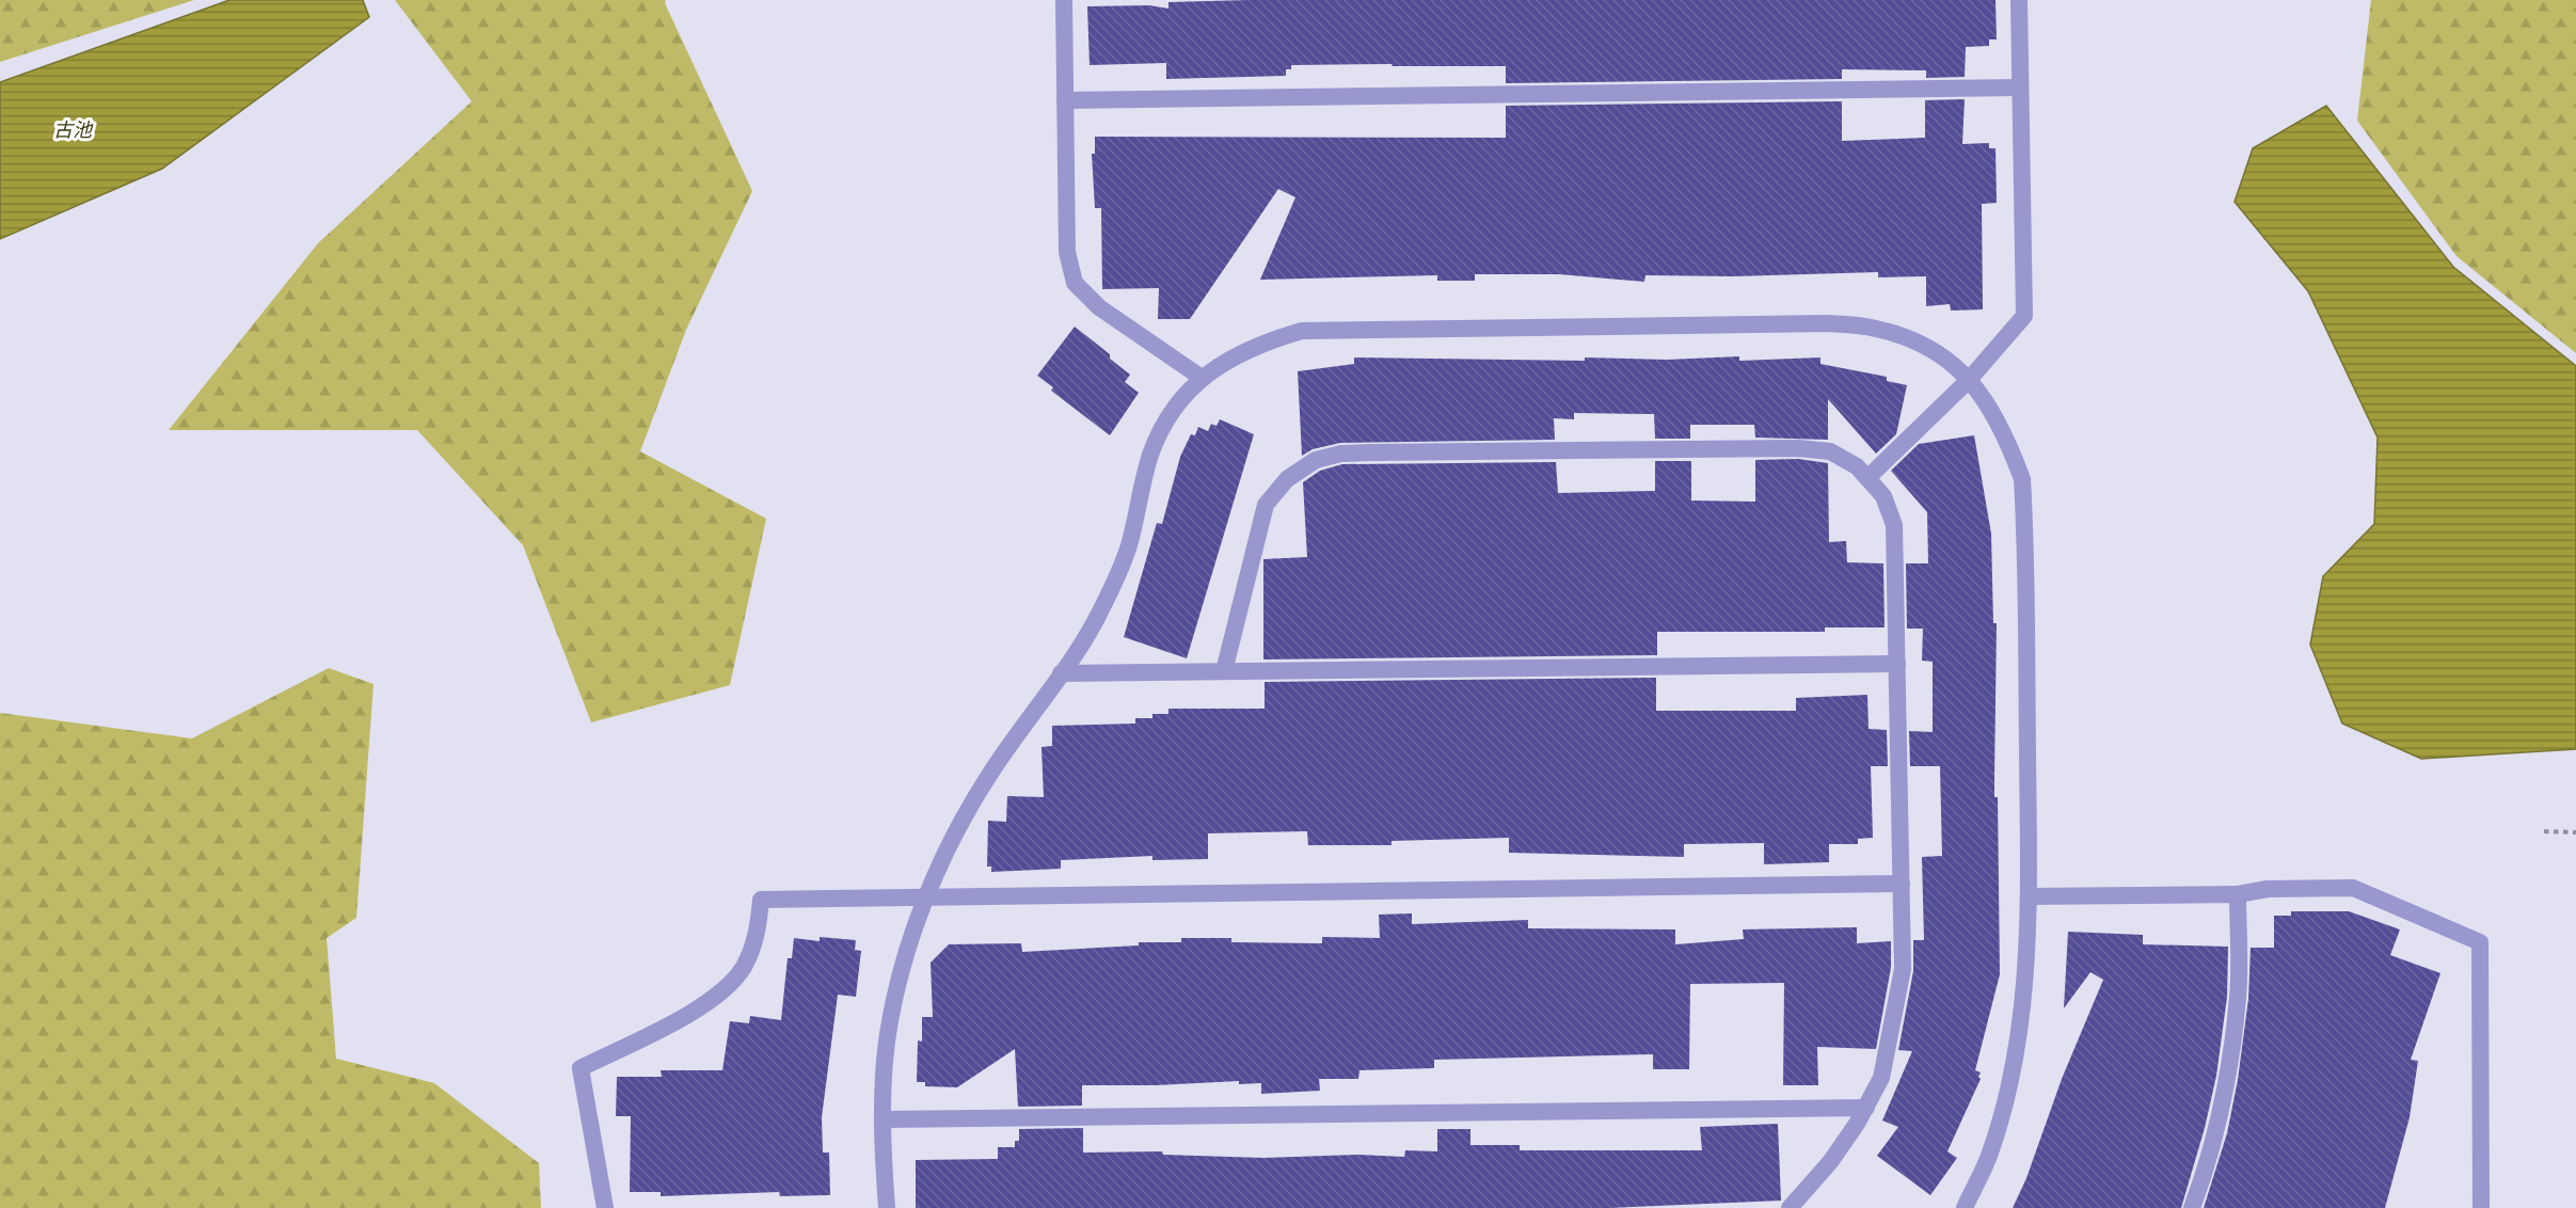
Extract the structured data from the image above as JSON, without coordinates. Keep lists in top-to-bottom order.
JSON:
{
  "water": ["古池"]
}
